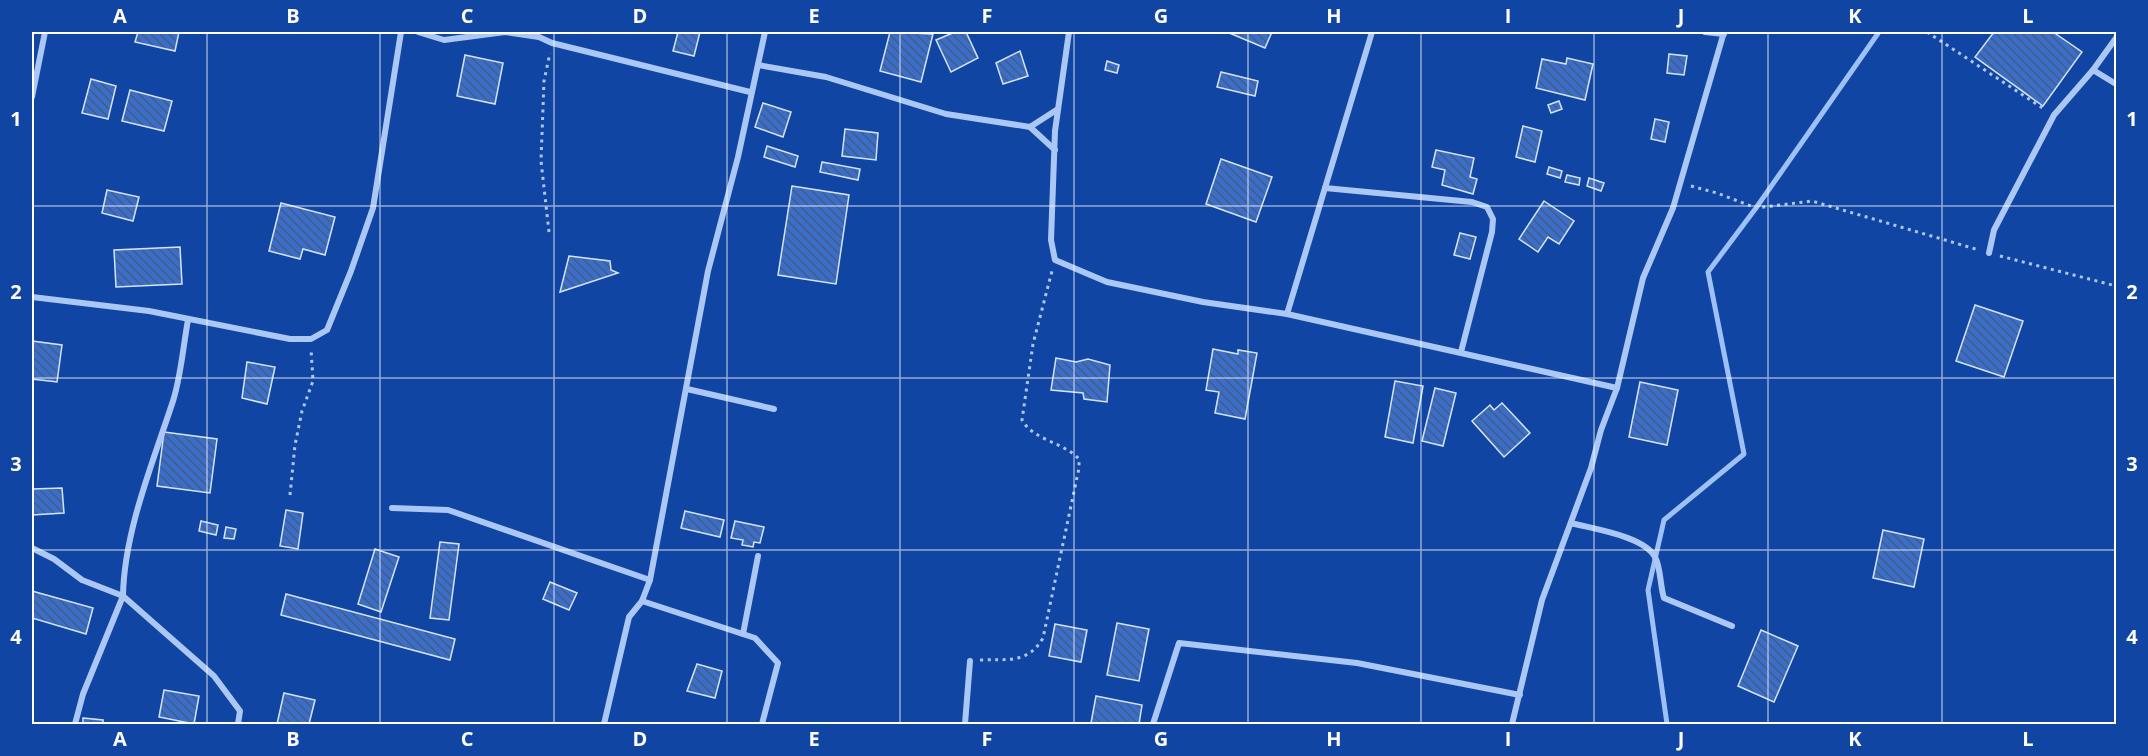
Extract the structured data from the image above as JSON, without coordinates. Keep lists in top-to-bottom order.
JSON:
{
  "grid": {
    "columns": [
      "A",
      "B",
      "C",
      "D",
      "E",
      "F",
      "G",
      "H",
      "I",
      "J",
      "K",
      "L"
    ],
    "rows": [
      "1",
      "2",
      "3",
      "4"
    ]
  }
}
